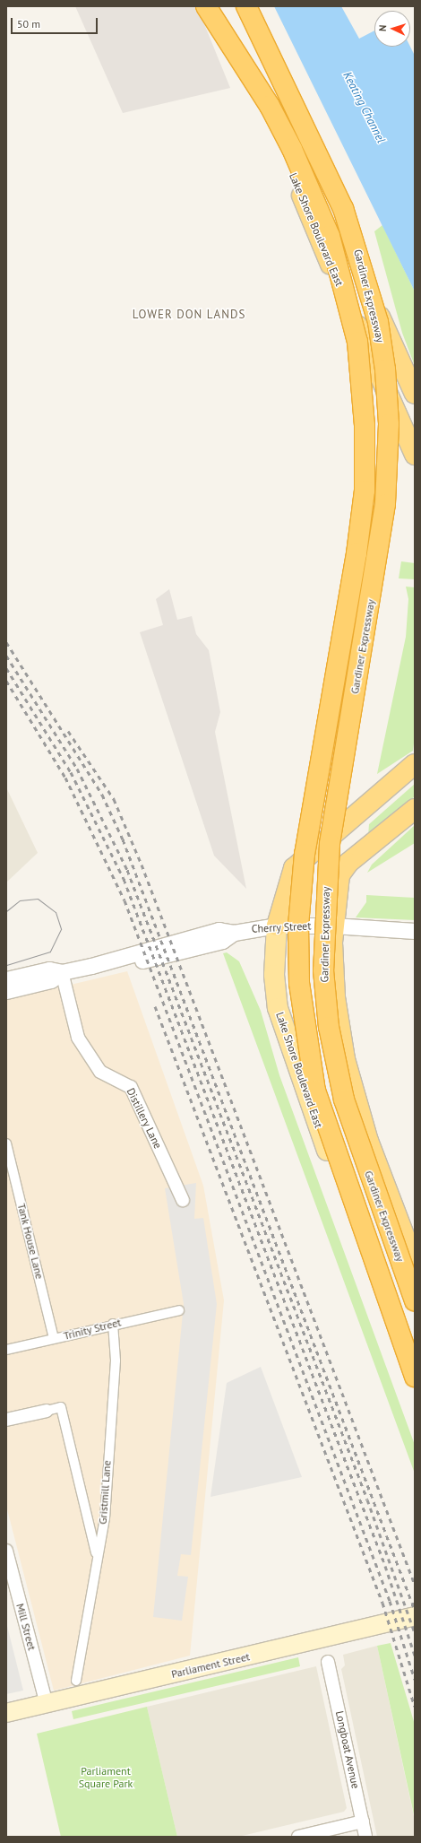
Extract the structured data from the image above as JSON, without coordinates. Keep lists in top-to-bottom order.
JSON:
{
  "streets": {
    "highway": ["Lake Shore Boulevard East", "Gardiner Expressway"],
    "main road": ["Parliament Street"],
    "street": [
      "Cherry Street",
      "Distillery Lane",
      "Tank House Lane",
      "Trinity Street",
      "Gristmill Lane",
      "Mill Street",
      "Longboat Avenue"
    ]
  },
  "crossings": [
    ["Lake Shore Boulevard East", "Cherry Street"],
    ["Cherry Street", "Distillery Lane"],
    ["Tank House Lane", "Trinity Street"],
    ["Trinity Street", "Gristmill Lane"],
    ["Mill Street", "Parliament Street"]
  ],
  "districts": ["LOWER DON LANDS"],
  "water": ["Keating Channel"],
  "parks": ["Parliament Square Park"],
  "scale_bar": "50 m",
  "north": "left"
}
